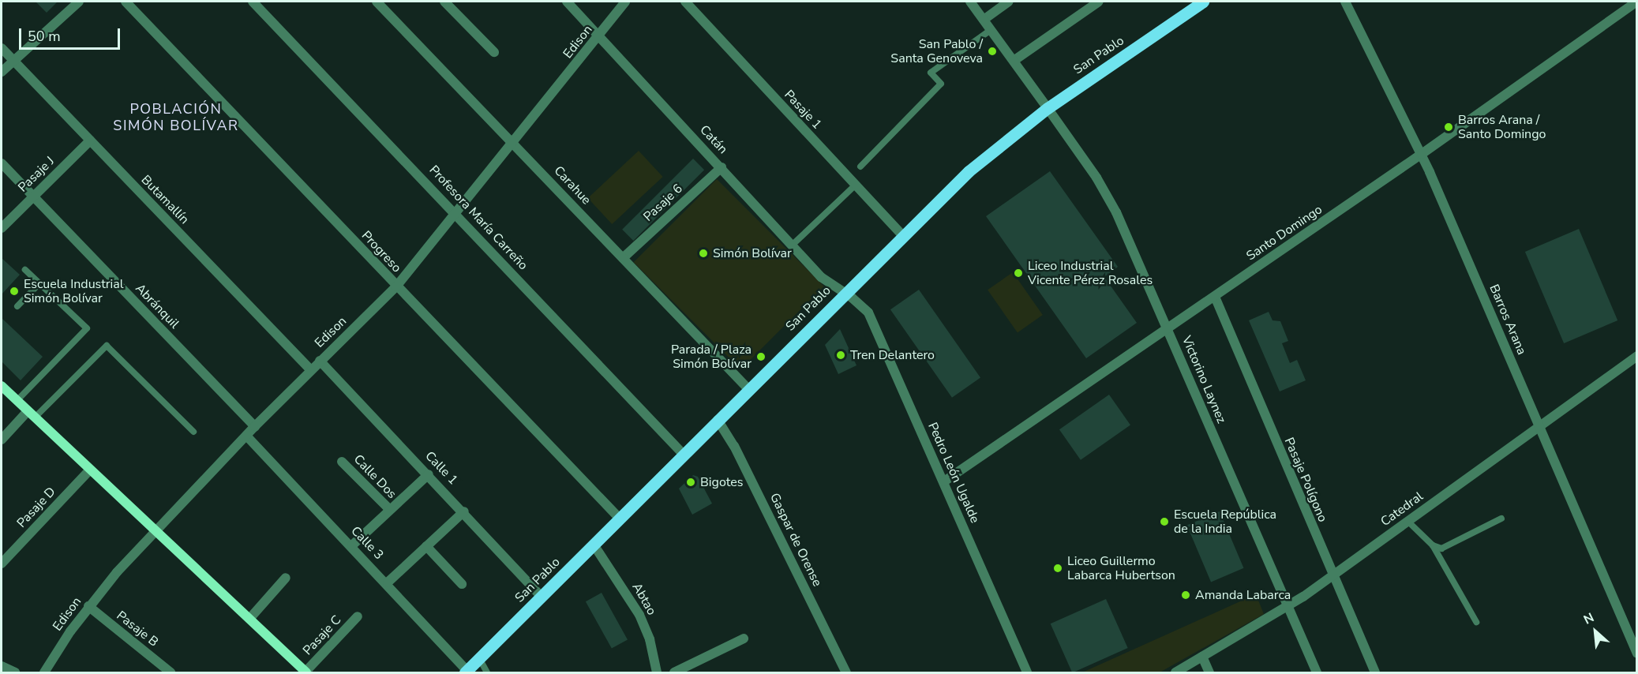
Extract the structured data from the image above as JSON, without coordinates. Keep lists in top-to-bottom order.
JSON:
{
  "streets": {
    "main road": ["San Pablo"],
    "street": [
      "Edison",
      "Pasaje 1",
      "Catán",
      "Pasaje J",
      "Carahue",
      "Butamallín",
      "Pasaje 6",
      "Profesora María Carreño",
      "Santo Domingo",
      "Progreso",
      "Abránquil",
      "Barros Arana",
      "Victorino Laynez",
      "Calle 1",
      "Pedro León Ugalde",
      "Calle Dos",
      "Pasaje Polígono",
      "Pasaje D",
      "Catedral",
      "Gaspar de Orense",
      "Calle 3",
      "Abtao",
      "Pasaje B",
      "Pasaje C"
    ]
  },
  "crossings": [
    ["Edison", "Catán"],
    ["Edison", "Carahue"],
    ["Edison", "Butamallín"],
    ["Edison", "Profesora María Carreño"],
    ["Edison", "Progreso"],
    ["Edison", "Abránquil"],
    ["Edison", "Calle 1"],
    ["Edison", "Calle 3"],
    ["Edison", "Pasaje B"],
    ["San Pablo", "Pasaje 1"],
    ["San Pablo", "Catán"],
    ["San Pablo", "Carahue"],
    ["San Pablo", "Profesora María Carreño"],
    ["San Pablo", "Progreso"],
    ["San Pablo", "Victorino Laynez"],
    ["San Pablo", "Calle 1"],
    ["San Pablo", "Pedro León Ugalde"],
    ["San Pablo", "Gaspar de Orense"],
    ["San Pablo", "Calle 3"],
    ["San Pablo", "Abtao"],
    ["Catán", "Pasaje 6"],
    ["Catán", "Pedro León Ugalde"],
    ["Pasaje J", "Butamallín"],
    ["Pasaje J", "Abránquil"],
    ["Carahue", "Pasaje 6"],
    ["Santo Domingo", "Barros Arana"],
    ["Santo Domingo", "Victorino Laynez"],
    ["Santo Domingo", "Pedro León Ugalde"],
    ["Santo Domingo", "Pasaje Polígono"],
    ["Barros Arana", "Catedral"],
    ["Victorino Laynez", "Catedral"],
    ["Pasaje Polígono", "Catedral"]
  ],
  "districts": ["POBLACIÓN SIMÓN BOLÍVAR"],
  "places": [
    "San Pablo / Santa Genoveva",
    "Barros Arana / Santo Domingo",
    "Simón Bolívar",
    "Liceo Industrial Vicente Pérez Rosales",
    "Escuela Industrial Simón Bolívar",
    "Tren Delantero",
    "Parada / Plaza Simón Bolívar",
    "Bigotes",
    "Escuela República de la India",
    "Liceo Guillermo Labarca Hubertson",
    "Amanda Labarca"
  ],
  "scale_bar": "50 m",
  "north": "top left"
}
